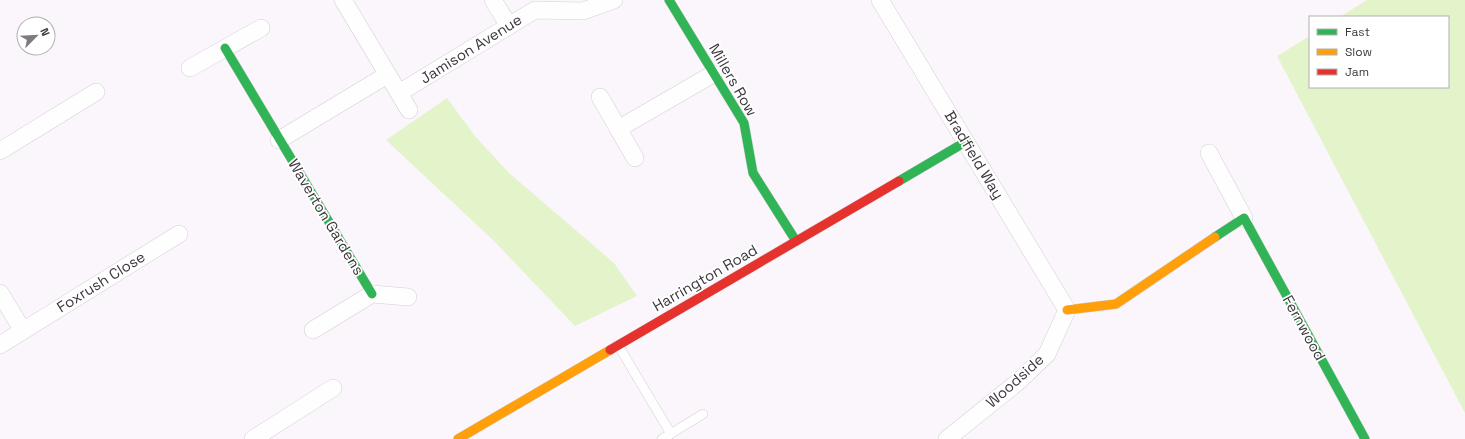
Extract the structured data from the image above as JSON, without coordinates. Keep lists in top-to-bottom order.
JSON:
{
  "streets": {
    "street": [
      "Jamison Avenue",
      "Millers Row",
      "Bradfield Way",
      "Waverton Gardens",
      "Harrington Road",
      "Foxrush Close",
      "Fernwood",
      "Woodside"
    ]
  },
  "crossings": [
    ["Millers Row", "Harrington Road"],
    ["Bradfield Way", "Harrington Road"],
    ["Bradfield Way", "Woodside"]
  ],
  "legend": ["Fast", "Slow", "Jam"],
  "north": "top right"
}
